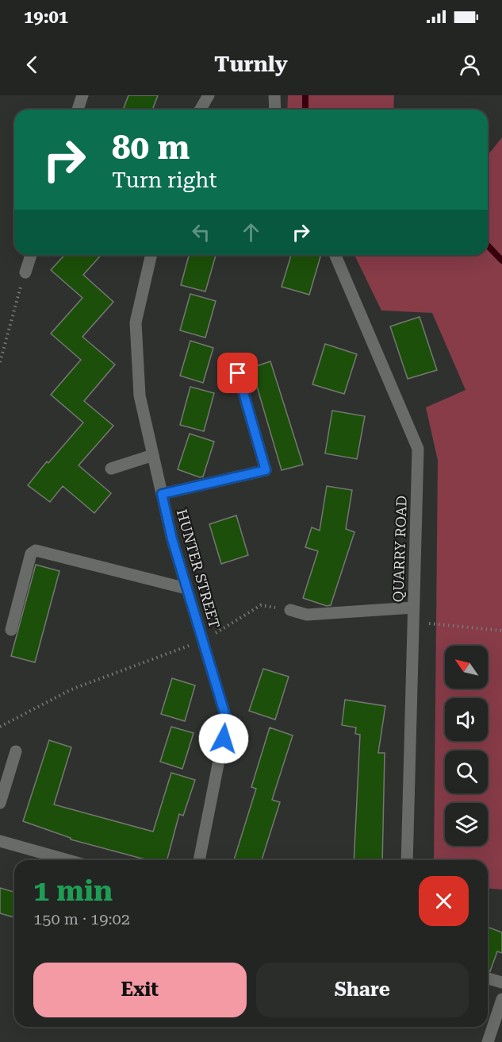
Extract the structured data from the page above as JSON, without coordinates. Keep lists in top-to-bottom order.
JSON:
{
  "streets": {
    "street": ["QUARRY ROAD", "HUNTER STREET"]
  },
  "north": "top left",
  "page": {
    "status": "19:01",
    "header": "Turnly",
    "turn": ["80 m", "Turn right"],
    "heading": ["1 min", "150 m · 19:02"],
    "buttons": ["Exit", "Share"]
  }
}
